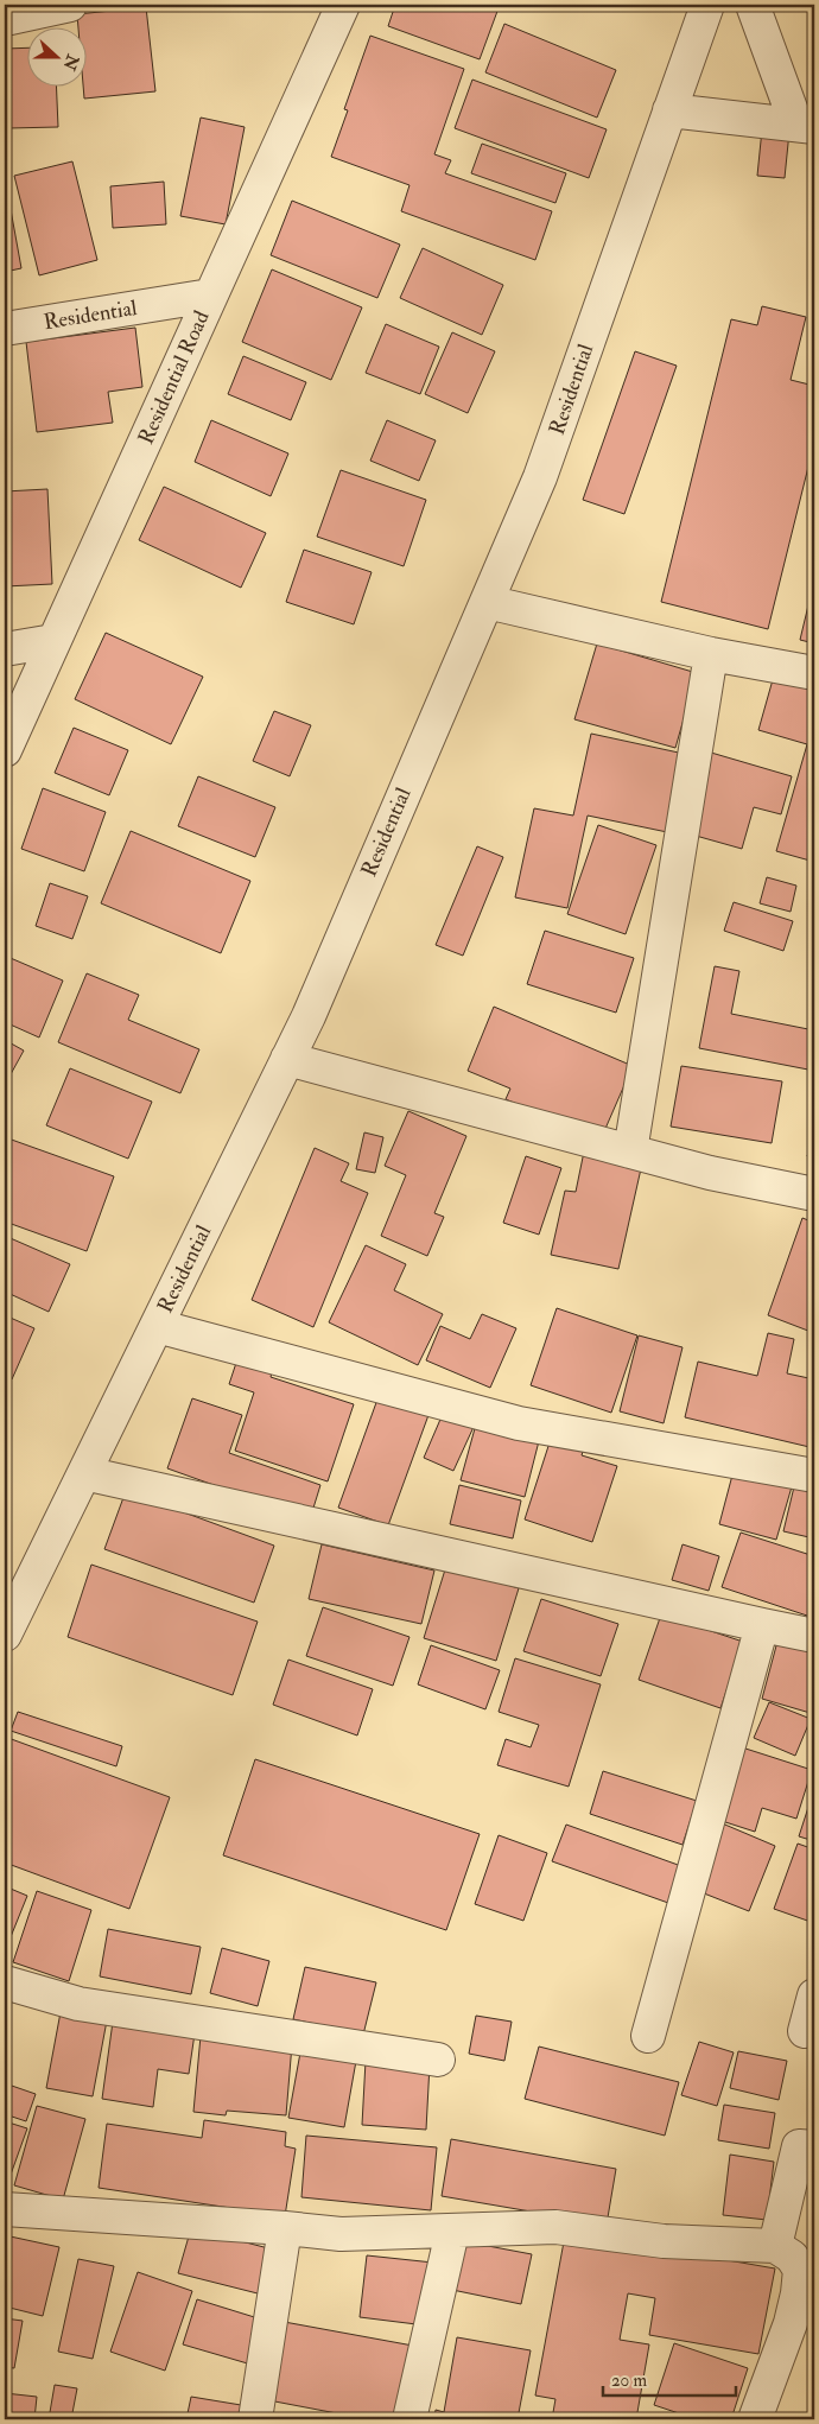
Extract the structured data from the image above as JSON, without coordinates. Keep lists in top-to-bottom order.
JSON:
{
  "streets": {
    "street": ["Residential", "Residential Road"]
  },
  "crossings": [
    ["Residential", "Residential Road"]
  ],
  "scale_bar": "20 m",
  "north": "right"
}
